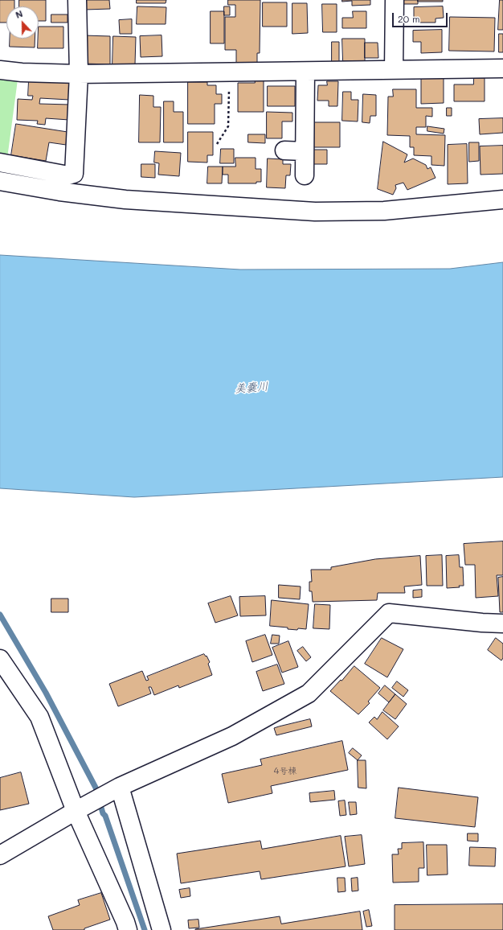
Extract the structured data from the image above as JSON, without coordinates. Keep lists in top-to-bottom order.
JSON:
{
  "water": ["美嚢川"],
  "house_numbers": ["4号棟"],
  "scale_bar": "20 m",
  "north": "top"
}
